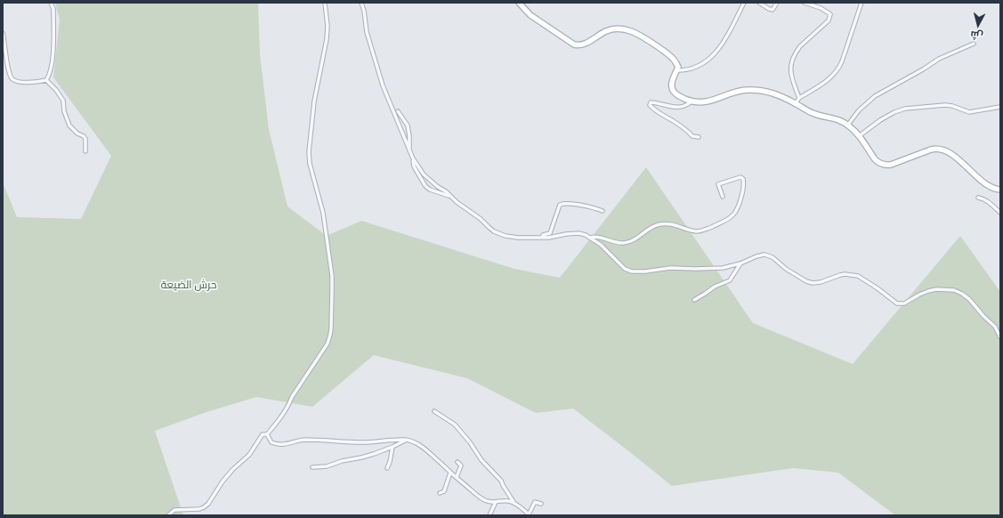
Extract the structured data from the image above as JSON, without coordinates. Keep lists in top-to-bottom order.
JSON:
{
  "parks": ["حرش الضيعة"],
  "north": "bottom"
}
